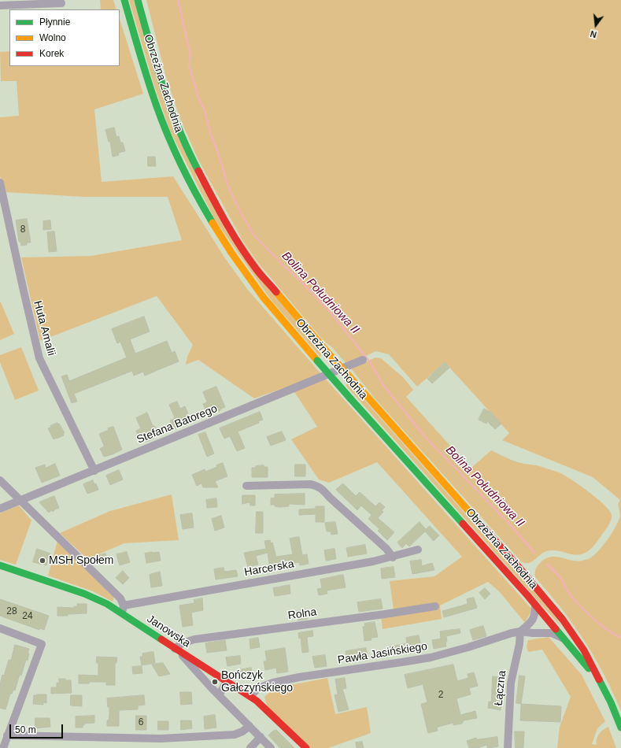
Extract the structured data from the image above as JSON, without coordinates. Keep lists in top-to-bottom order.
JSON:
{
  "streets": {
    "street": [
      "Obrzeżna Zachodnia",
      "Huta Amalii",
      "Stefana Batorego",
      "Harcerska",
      "Rolna",
      "Janowska",
      "Pawła Jasińskiego",
      "Łączna"
    ]
  },
  "crossings": [
    ["Obrzeżna Zachodnia", "Pawła Jasińskiego"],
    ["Huta Amalii", "Stefana Batorego"],
    ["Harcerska", "Janowska"],
    ["Rolna", "Janowska"],
    ["Janowska", "Pawła Jasińskiego"],
    ["Pawła Jasińskiego", "Łączna"]
  ],
  "water": ["Bolina Południowa II"],
  "places": ["MSH Społem", "Bończyk Gałczyńskiego"],
  "house_numbers": [
    "8",
    "28",
    "24",
    "2",
    "6"
  ],
  "legend": ["Płynnie", "Wolno", "Korek"],
  "scale_bar": "50 m",
  "north": "bottom"
}
